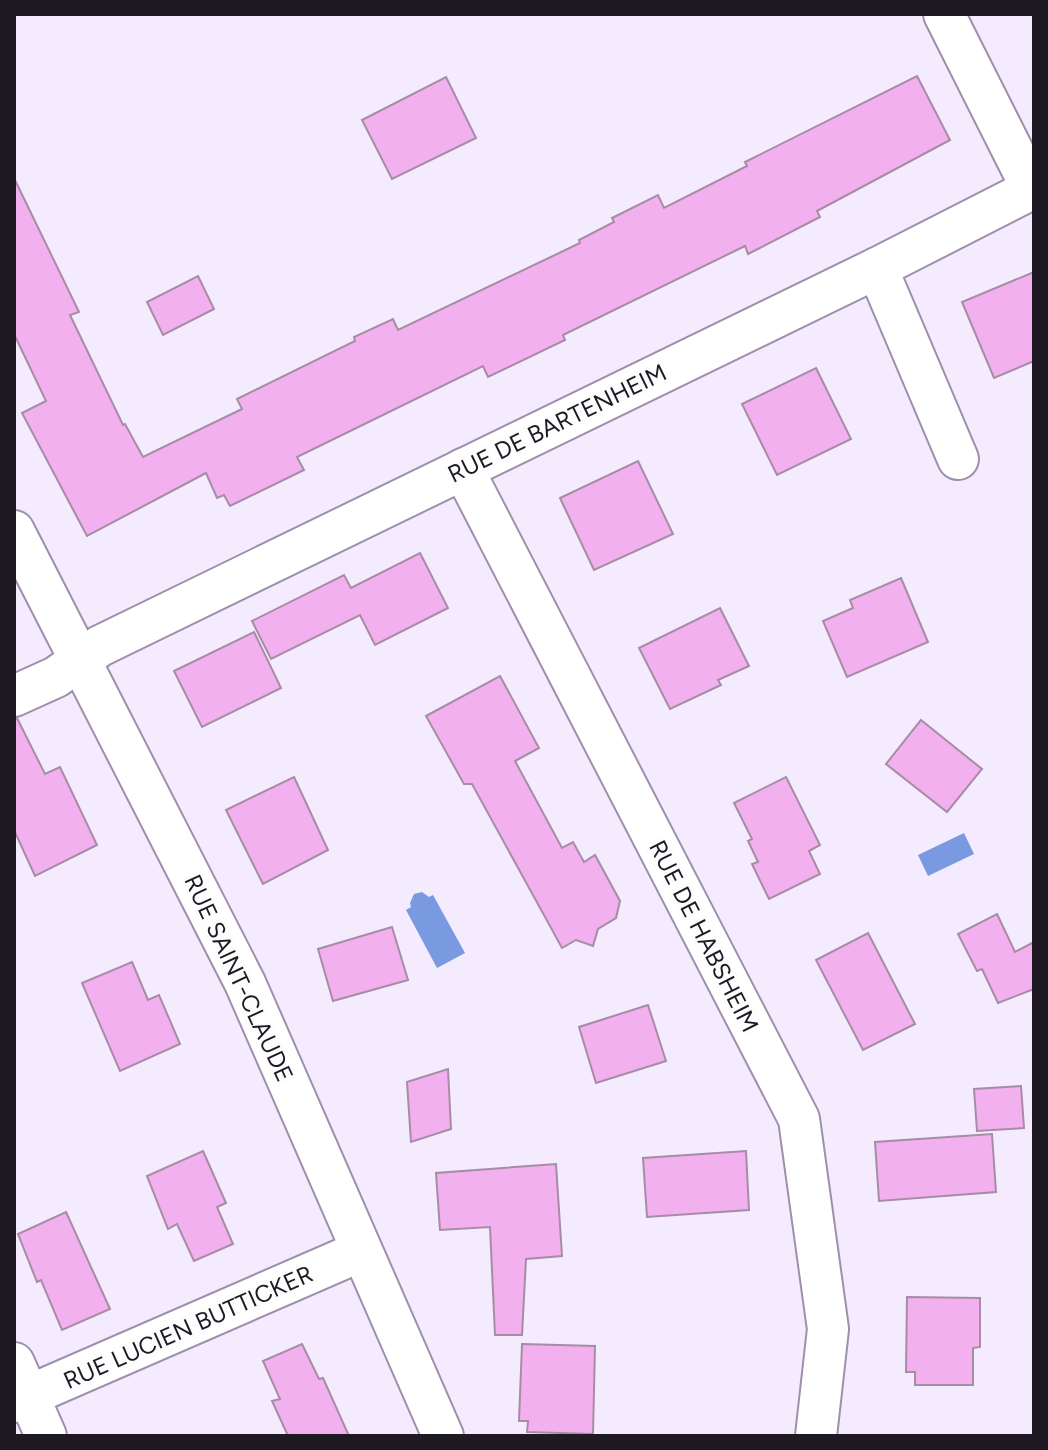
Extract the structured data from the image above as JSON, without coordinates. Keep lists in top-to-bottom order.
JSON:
{
  "streets": {
    "street": [
      "RUE DE BARTENHEIM",
      "RUE DE HABSHEIM",
      "RUE SAINT-CLAUDE",
      "RUE LUCIEN BUTTICKER"
    ]
  },
  "crossings": [
    ["RUE DE BARTENHEIM", "RUE DE HABSHEIM"],
    ["RUE DE BARTENHEIM", "RUE SAINT-CLAUDE"],
    ["RUE SAINT-CLAUDE", "RUE LUCIEN BUTTICKER"]
  ]
}
